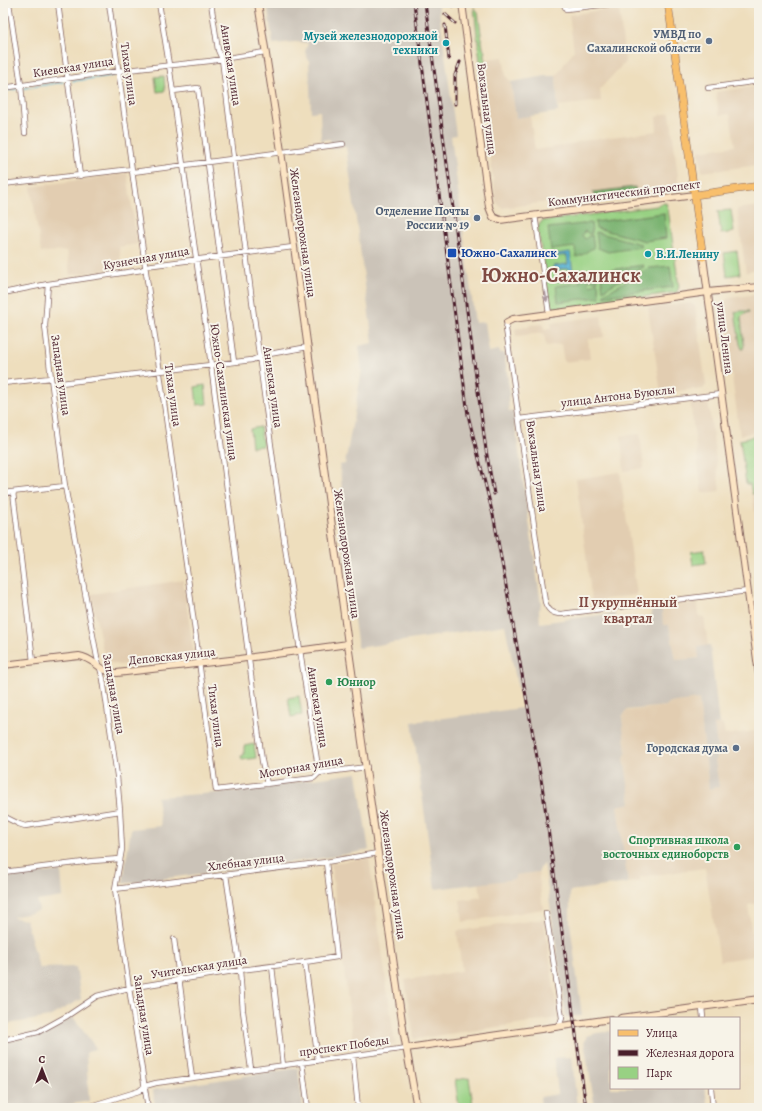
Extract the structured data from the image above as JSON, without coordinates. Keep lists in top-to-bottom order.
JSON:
{
  "streets": {
    "main road": [
      "Вокзальная улица",
      "Коммунистический проспект",
      "Железнодорожная улица",
      "улица Ленина",
      "Деповская улица",
      "проспект Победы"
    ],
    "street": [
      "Анивская улица",
      "Киевская улица",
      "Тихая улица",
      "Кузнечная улица",
      "Западная улица",
      "Южно-Сахалинская улица",
      "улица Антона Буюклы",
      "Моторная улица",
      "Хлебная улица",
      "Учительская улица"
    ]
  },
  "crossings": [
    ["Анивская улица", "Киевская улица"],
    ["Анивская улица", "Кузнечная улица"],
    ["Анивская улица", "Деповская улица"],
    ["Анивская улица", "Моторная улица"],
    ["Киевская улица", "Тихая улица"],
    ["Киевская улица", "Железнодорожная улица"],
    ["Киевская улица", "Южно-Сахалинская улица"],
    ["Тихая улица", "Кузнечная улица"],
    ["Тихая улица", "Деповская улица"],
    ["Тихая улица", "Моторная улица"],
    ["Вокзальная улица", "Коммунистический проспект"],
    ["Вокзальная улица", "улица Ленина"],
    ["Вокзальная улица", "улица Антона Буюклы"],
    ["Коммунистический проспект", "улица Ленина"],
    ["Железнодорожная улица", "Кузнечная улица"],
    ["Железнодорожная улица", "Деповская улица"],
    ["Железнодорожная улица", "Моторная улица"],
    ["Железнодорожная улица", "Хлебная улица"],
    ["Железнодорожная улица", "проспект Победы"],
    ["Кузнечная улица", "Западная улица"],
    ["Кузнечная улица", "Южно-Сахалинская улица"],
    ["улица Ленина", "улица Антона Буюклы"],
    ["Западная улица", "Деповская улица"],
    ["Западная улица", "Хлебная улица"],
    ["Западная улица", "Учительская улица"],
    ["Западная улица", "проспект Победы"],
    ["Южно-Сахалинская улица", "Деповская улица"],
    ["Южно-Сахалинская улица", "Моторная улица"],
    ["Хлебная улица", "Учительская улица"]
  ],
  "districts": ["Южно-Сахалинск", "II укрупнённый квартал"],
  "places": {
    "other": [
      "УМВД по Сахалинской области",
      "Музей железнодорожной техники",
      "Отделение Почты России № 19",
      "В.И.Ленину",
      "Юниор",
      "Городская дума",
      "Спортивная школа восточных единоборств"
    ],
    "transit": ["Южно-Сахалинск"]
  },
  "legend": ["Улица", "Железная дорога", "Парк"],
  "north": "top"
}
